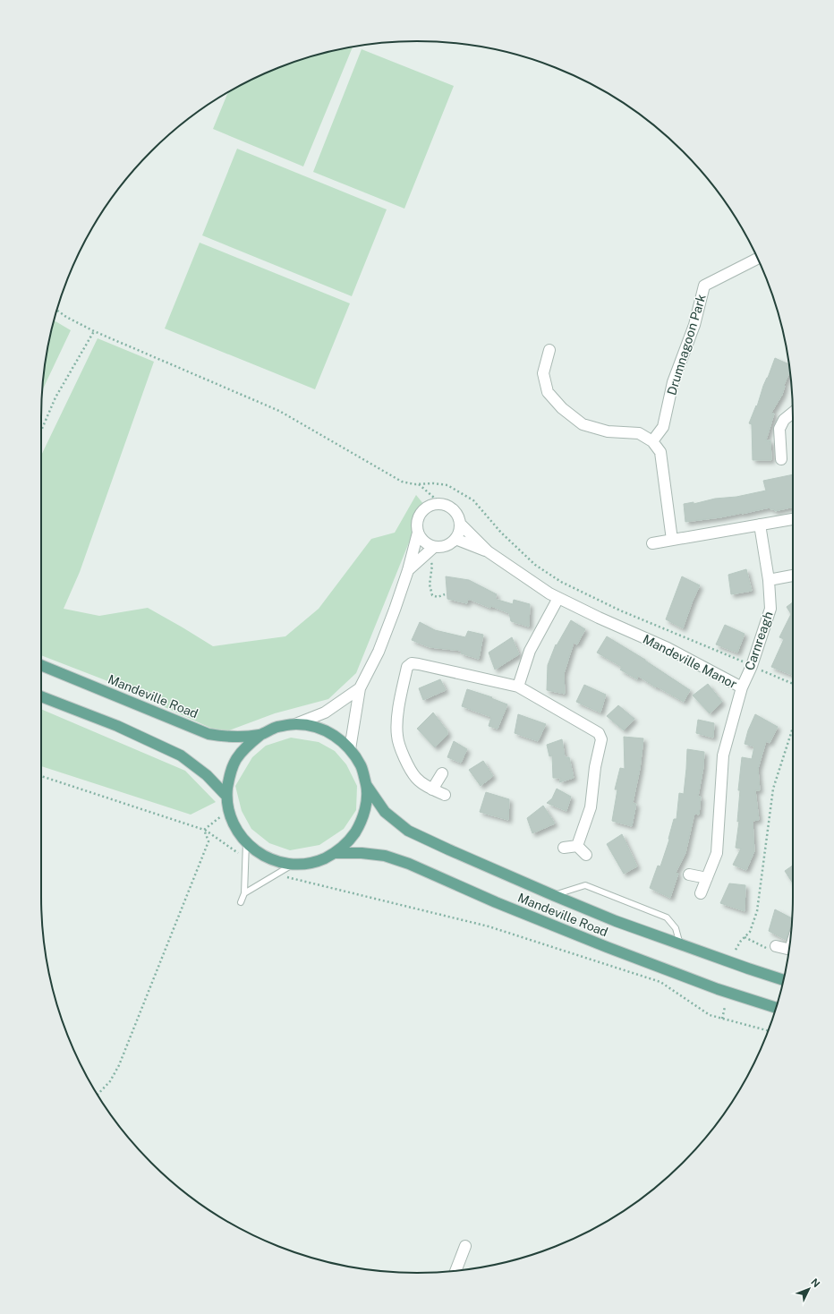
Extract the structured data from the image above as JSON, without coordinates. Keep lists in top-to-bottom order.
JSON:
{
  "streets": {
    "main road": ["Mandeville Road"],
    "street": ["Drumnagoon Park", "Carnreagh", "Mandeville Manor"]
  },
  "crossings": [
    ["Carnreagh", "Mandeville Manor"]
  ],
  "north": "top right"
}
